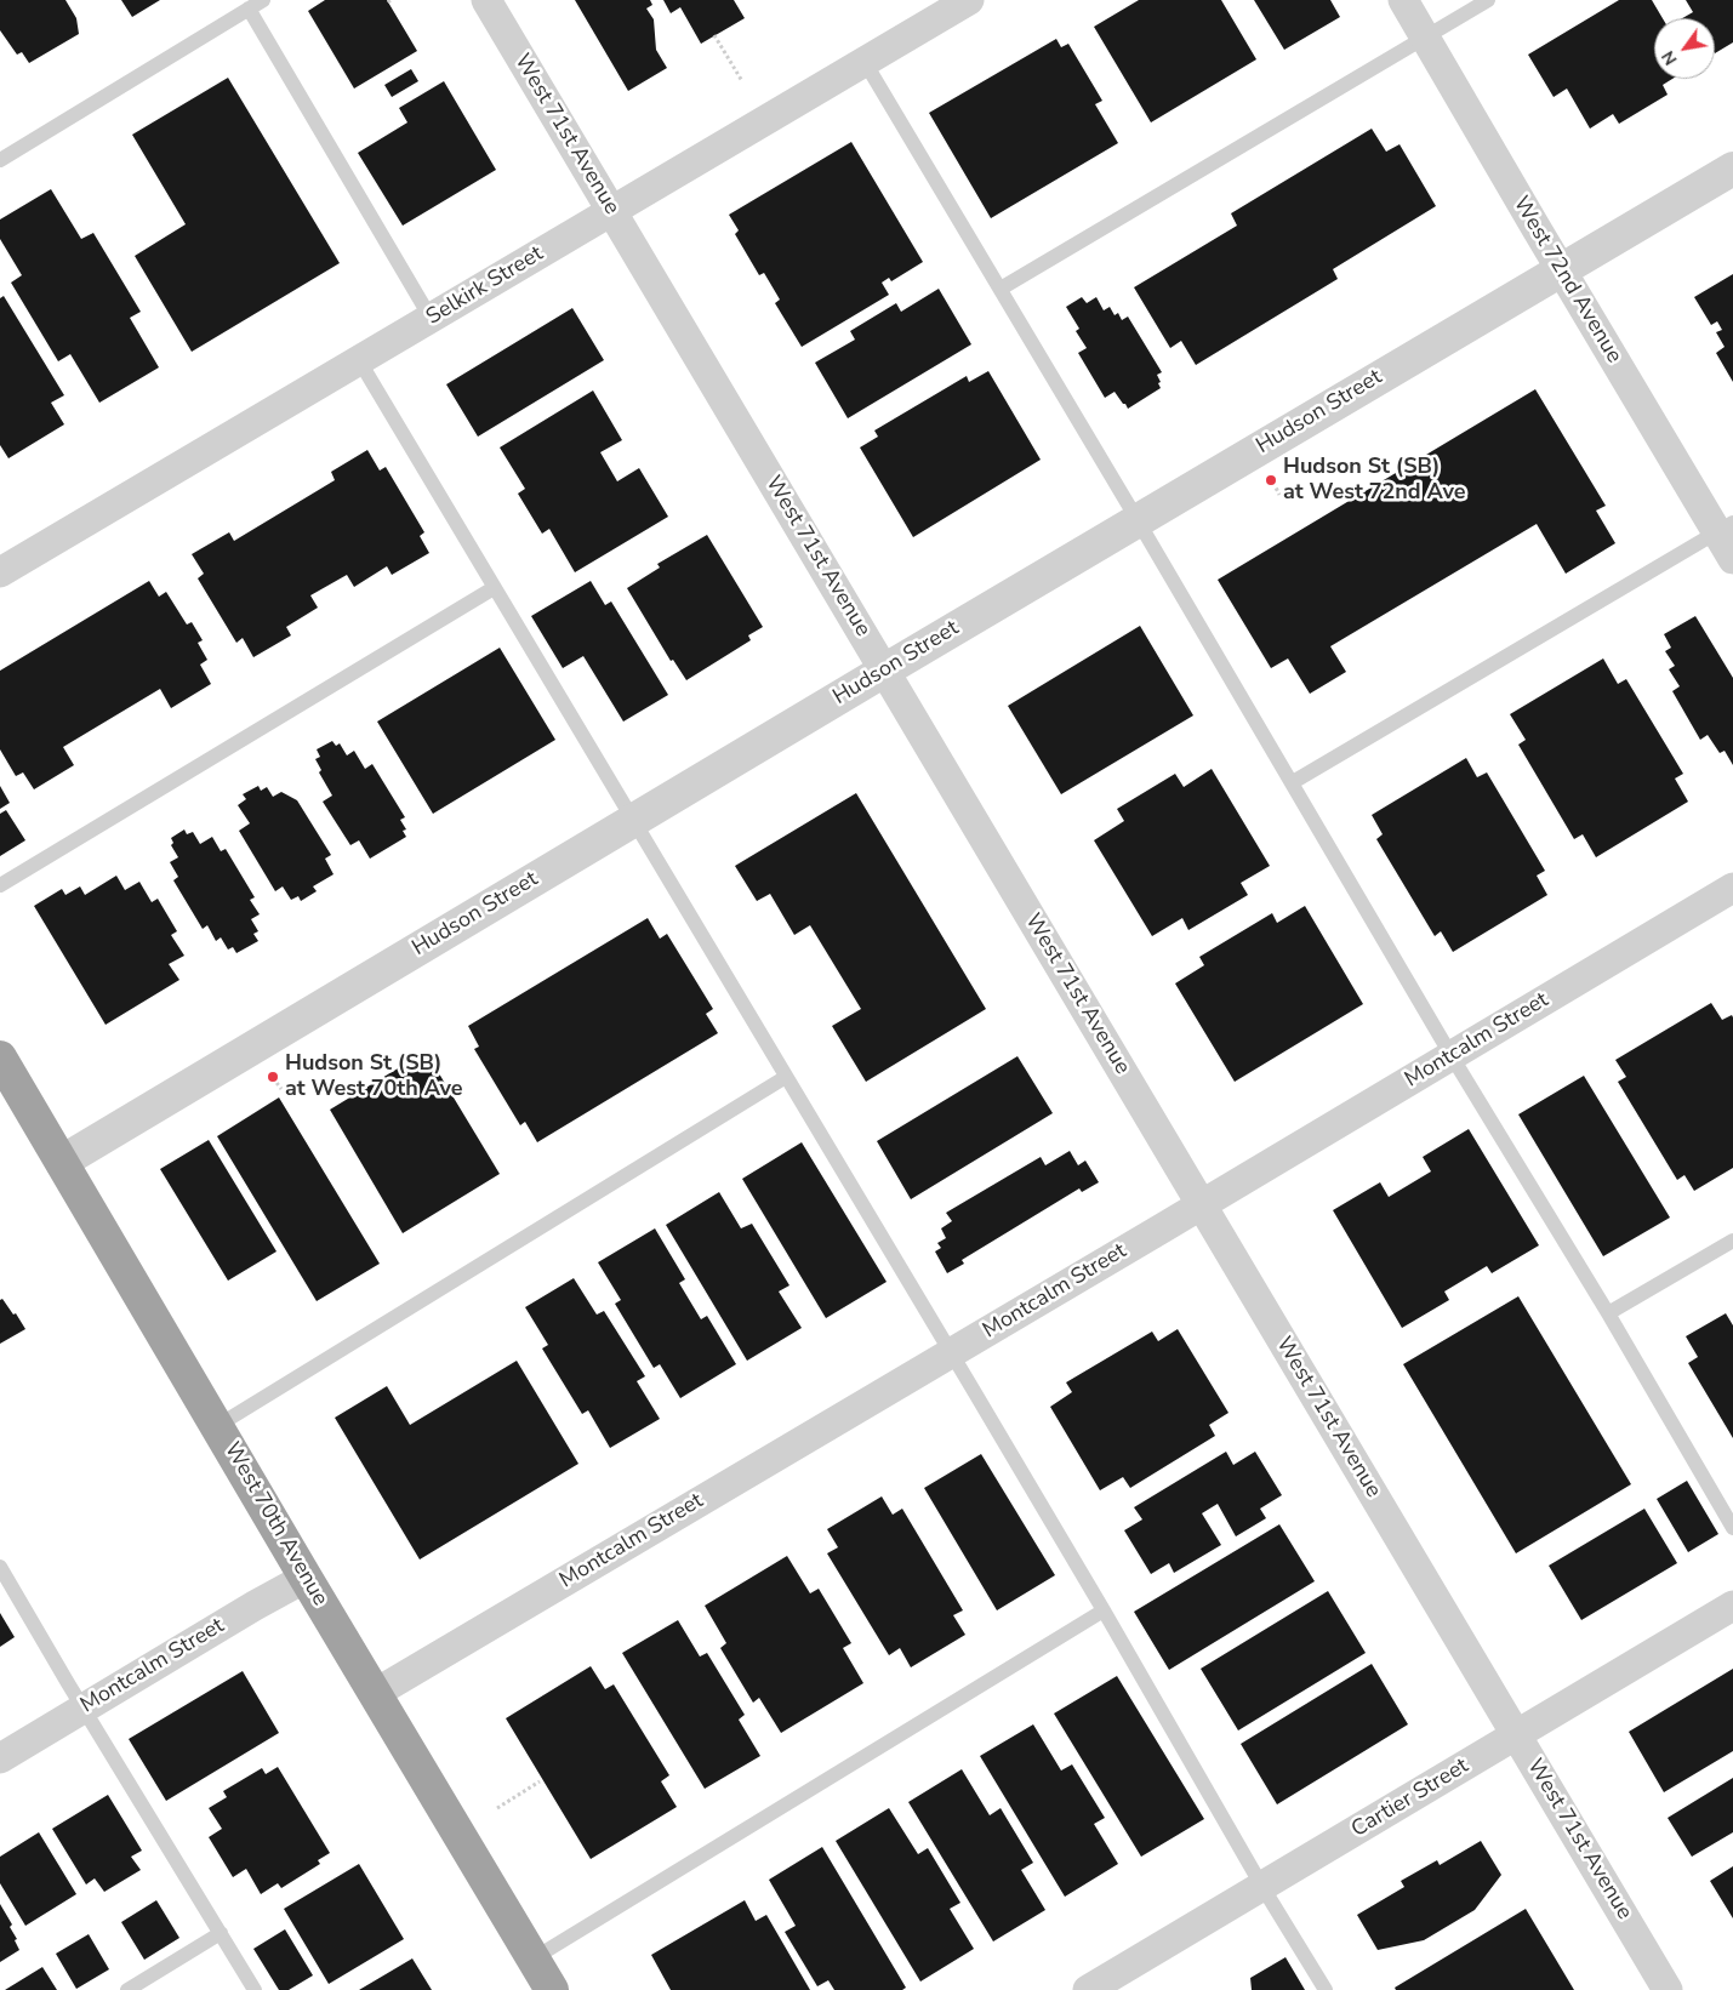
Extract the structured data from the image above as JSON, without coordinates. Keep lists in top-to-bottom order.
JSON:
{
  "streets": {
    "highway": ["West 70th Avenue"],
    "street": [
      "West 71st Avenue",
      "West 72nd Avenue",
      "Selkirk Street",
      "Hudson Street",
      "Montcalm Street",
      "Cartier Street"
    ]
  },
  "crossings": [
    ["West 71st Avenue", "Selkirk Street"],
    ["West 71st Avenue", "Hudson Street"],
    ["West 71st Avenue", "Montcalm Street"],
    ["West 71st Avenue", "Cartier Street"],
    ["West 72nd Avenue", "Hudson Street"],
    ["Hudson Street", "West 70th Avenue"],
    ["Montcalm Street", "West 70th Avenue"]
  ],
  "places": ["Hudson St (SB) at West 72nd Ave", "Hudson St (SB) at West 70th Ave"],
  "north": "bottom left"
}
